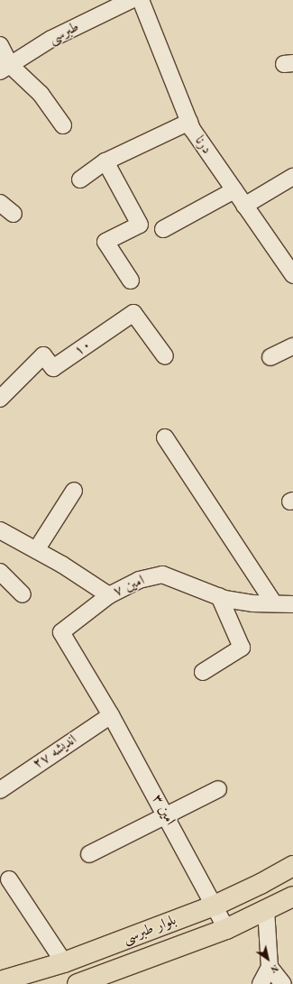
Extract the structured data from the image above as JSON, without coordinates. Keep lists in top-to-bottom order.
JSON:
{
  "streets": {
    "main road": ["بلوار طبرسی"],
    "street": [
      "طبرسی",
      "درنا",
      "۱۰",
      "امین ۷",
      "اندیشه ۲۷",
      "امین ۳"
    ]
  },
  "crossings": [
    ["امین ۷", "امین ۳"],
    ["اندیشه ۲۷", "امین ۳"],
    ["امین ۳", "بلوار طبرسی"]
  ],
  "north": "bottom right"
}
